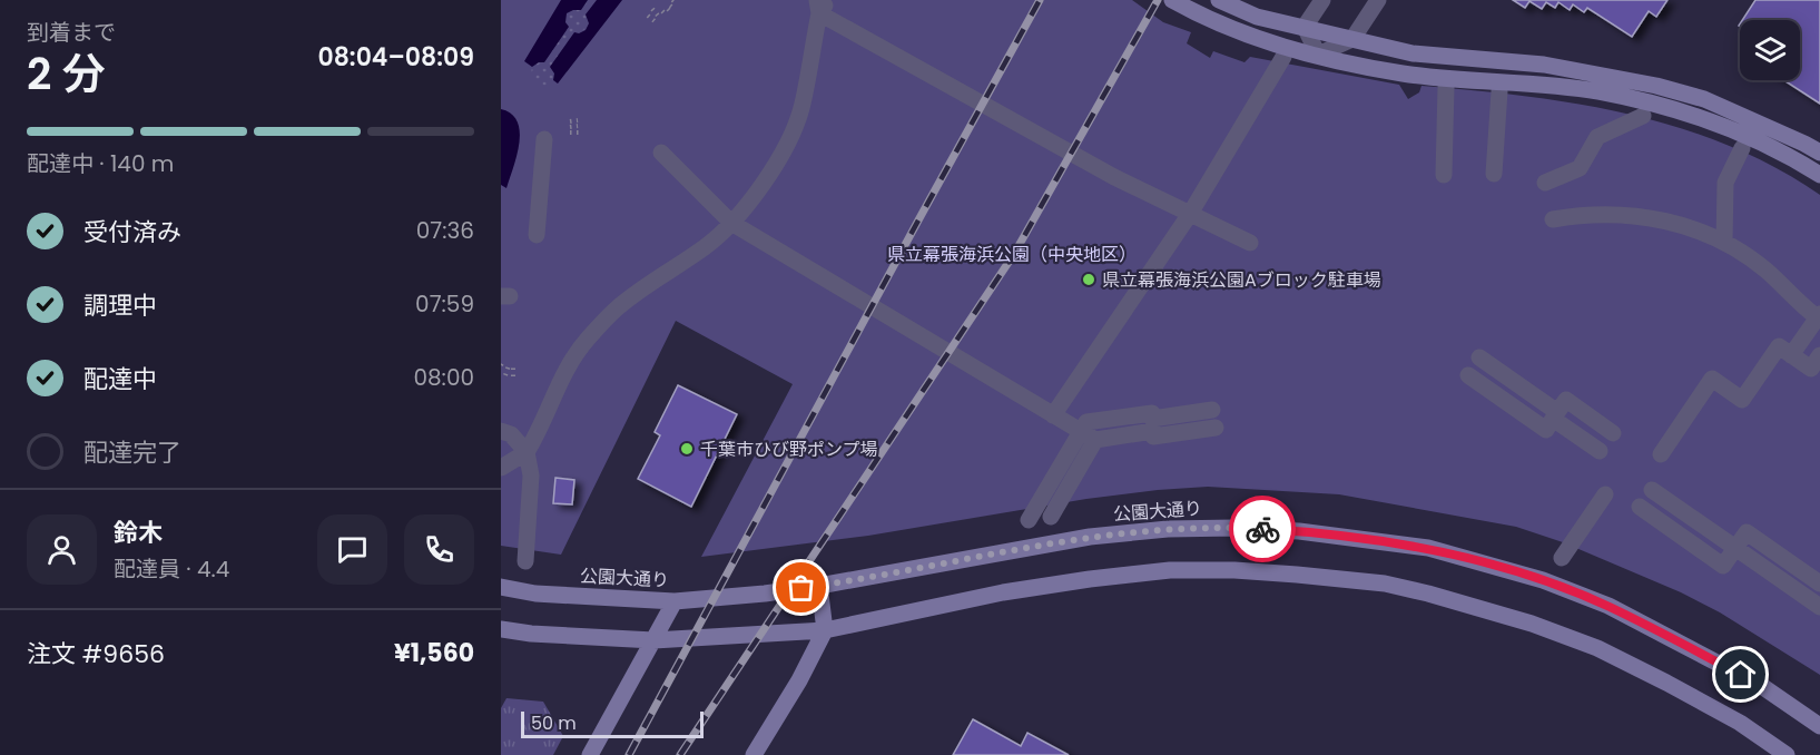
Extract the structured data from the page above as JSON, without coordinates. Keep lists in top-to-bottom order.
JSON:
{
  "streets": {
    "street": ["公園大通り"]
  },
  "parks": ["県立幕張海浜公園（中央地区）"],
  "places": ["県立幕張海浜公園Aブロック駐車場", "千葉市ひび野ポンプ場"],
  "scale_bar": "50 m",
  "page": {
    "heading": ["2 分", "到着まで", "08:04–08:09"],
    "panel": [
      "鈴木",
      "配達員 · 4.4",
      "注文 #9656",
      "¥1,560"
    ],
    "bar": "配達中 · 140 m",
    "list": [
      ["受付済み", "07:36"],
      ["調理中", "07:59"],
      ["配達中", "08:00"],
      "配達完了"
    ],
    "scale": "50 m"
  }
}
